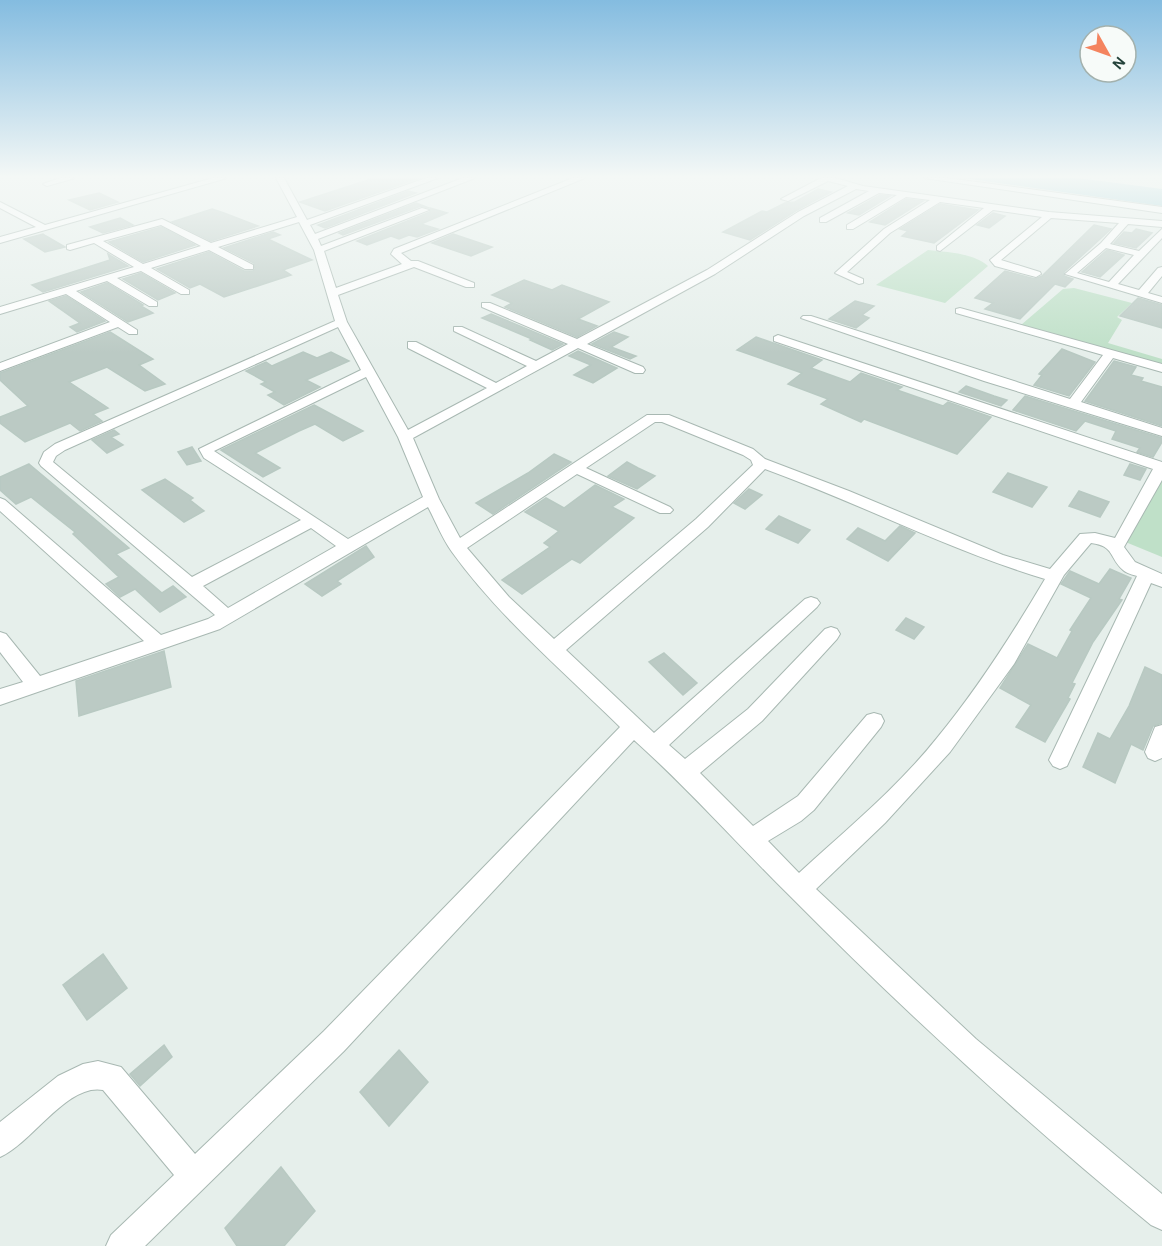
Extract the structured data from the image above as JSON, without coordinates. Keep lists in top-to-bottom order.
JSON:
{
  "north": "bottom right"
}
